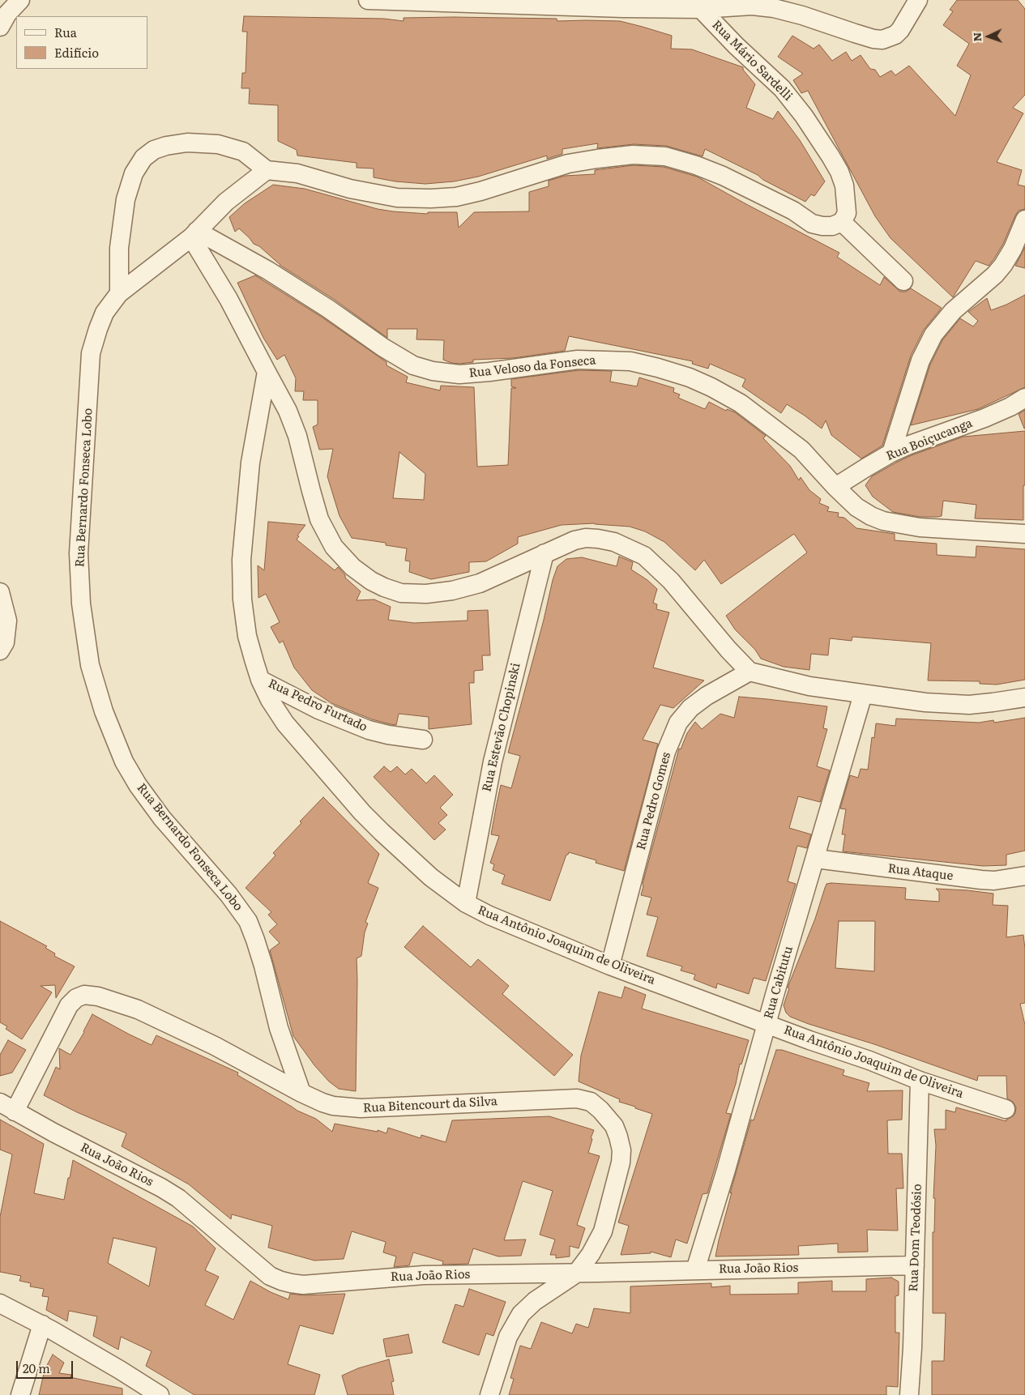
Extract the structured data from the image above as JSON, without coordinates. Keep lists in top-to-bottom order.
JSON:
{
  "streets": {
    "street": [
      "Rua Mário Sardelli",
      "Rua Veloso da Fonseca",
      "Rua Boiçucanga",
      "Rua Bernardo Fonseca Lobo",
      "Rua Pedro Furtado",
      "Rua Estevão Chopinski",
      "Rua Pedro Gomes",
      "Rua Ataque",
      "Rua Antônio Joaquim de Oliveira",
      "Rua Cabitutu",
      "Rua Bitencourt da Silva",
      "Rua João Rios",
      "Rua Dom Teodósio"
    ]
  },
  "crossings": [
    ["Rua Veloso da Fonseca", "Rua Boiçucanga"],
    ["Rua Veloso da Fonseca", "Rua Bernardo Fonseca Lobo"],
    ["Rua Bernardo Fonseca Lobo", "Rua Bitencourt da Silva"],
    ["Rua Pedro Furtado", "Rua Antônio Joaquim de Oliveira"],
    ["Rua Estevão Chopinski", "Rua Antônio Joaquim de Oliveira"],
    ["Rua Pedro Gomes", "Rua Antônio Joaquim de Oliveira"],
    ["Rua Ataque", "Rua Cabitutu"],
    ["Rua Antônio Joaquim de Oliveira", "Rua Cabitutu"],
    ["Rua Antônio Joaquim de Oliveira", "Rua Dom Teodósio"],
    ["Rua Cabitutu", "Rua João Rios"],
    ["Rua Bitencourt da Silva", "Rua João Rios"],
    ["Rua João Rios", "Rua Dom Teodósio"]
  ],
  "legend": ["Rua", "Edifício"],
  "scale_bar": "20 m",
  "north": "left"
}
